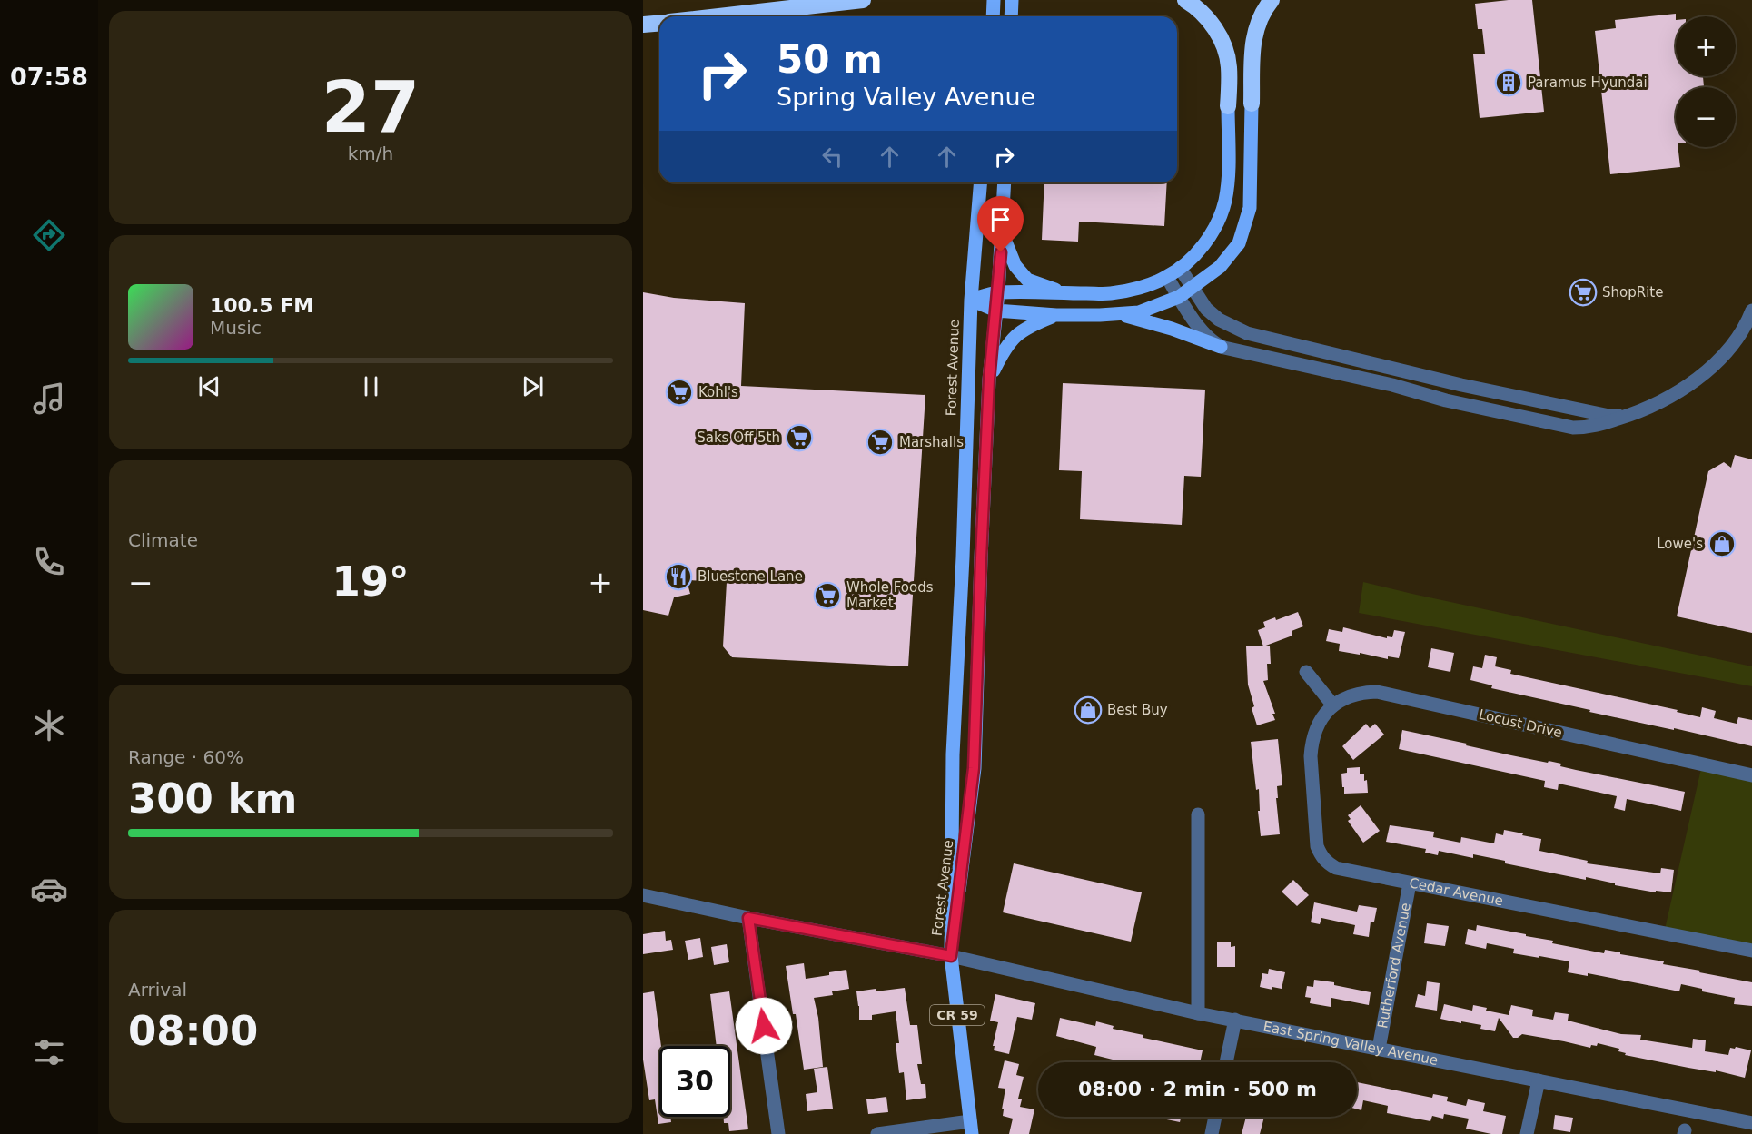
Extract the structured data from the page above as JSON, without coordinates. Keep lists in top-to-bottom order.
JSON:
{
  "streets": {
    "main road": ["Forest Avenue", "CR 59"],
    "street": [
      "Locust Drive",
      "Cedar Avenue",
      "Rutherford Avenue",
      "East Spring Valley Avenue"
    ]
  },
  "crossings": [
    ["Forest Avenue", "CR 59"],
    ["Forest Avenue", "East Spring Valley Avenue"],
    ["Locust Drive", "Cedar Avenue"],
    ["Cedar Avenue", "Rutherford Avenue"],
    ["Rutherford Avenue", "East Spring Valley Avenue"],
    ["CR 59", "East Spring Valley Avenue"]
  ],
  "places": {
    "building": ["Paramus Hyundai"],
    "supermarket": [
      "ShopRite",
      "Kohl's",
      "Saks Off 5th",
      "Marshalls",
      "Whole Foods Market"
    ],
    "shop": ["Lowe's", "Best Buy"],
    "restaurant": ["Bluestone Lane"]
  },
  "page": {
    "tabs": "07:58",
    "tile": [
      ["27", "km/h"],
      "Climate",
      ["Range · 60%", "300 km"],
      ["Arrival", "08:00"]
    ],
    "map_buttons": ["+", "−"],
    "turn": ["50 m", "Spring Valley Avenue"],
    "song": ["100.5 FM", "Music"],
    "heat": ["−", "19°", "+"],
    "limit": "30",
    "trip": "08:00 · 2 min · 500 m"
  }
}
